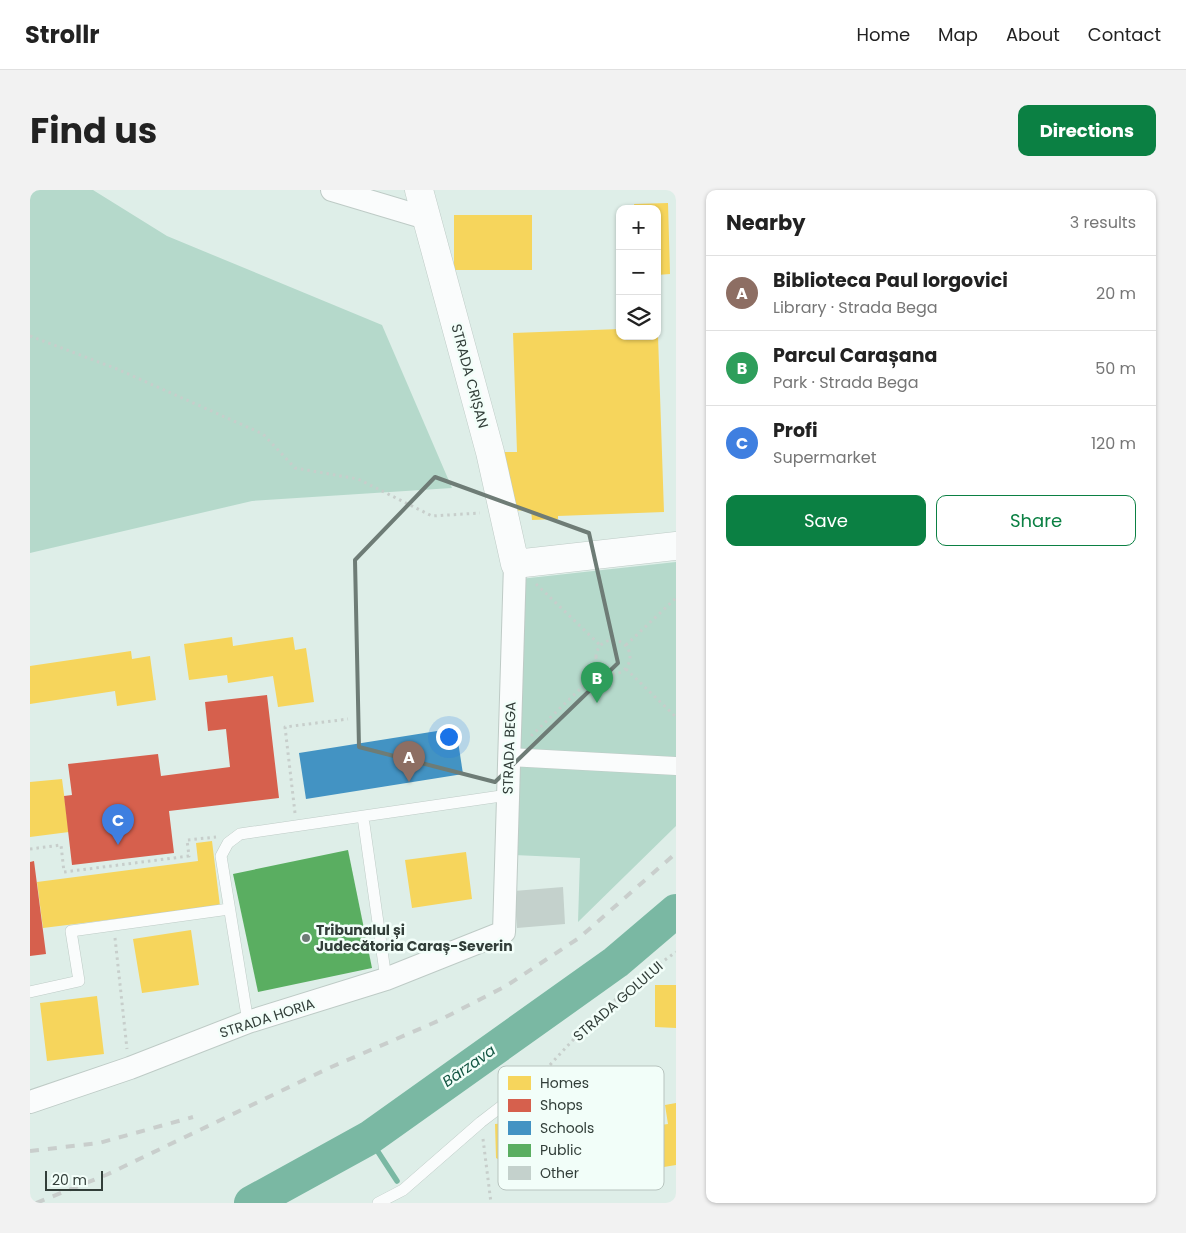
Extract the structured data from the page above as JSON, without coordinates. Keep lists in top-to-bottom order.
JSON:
{
  "streets": {
    "street": ["STRADA CRIȘAN", "STRADA BEGA", "STRADA HORIA"],
    "path": ["STRADA GOLULUI"]
  },
  "crossings": [
    ["STRADA CRIȘAN", "STRADA BEGA"],
    ["STRADA BEGA", "STRADA HORIA"]
  ],
  "water": ["Bârzava"],
  "places": ["Tribunalul și Judecătoria Caraș-Severin"],
  "legend": [
    "Homes",
    "Shops",
    "Schools",
    "Public",
    "Other"
  ],
  "scale_bar": "20 m",
  "page": {
    "header": "Strollr",
    "nav": [
      "Home",
      "Map",
      "About",
      "Contact"
    ],
    "title": "Find us",
    "buttons": [
      "Directions",
      ["Save", "Share"]
    ],
    "heading": ["Nearby", "3 results"],
    "map_buttons": ["+", "−"],
    "list": [
      {
        "mark": "A",
        "name": "Biblioteca Paul Iorgovici",
        "note": "Library · Strada Bega",
        "value": "20 m"
      },
      {
        "mark": "B",
        "name": "Parcul Carașana",
        "note": "Park · Strada Bega",
        "value": "50 m"
      },
      {
        "mark": "C",
        "name": "Profi",
        "note": "Supermarket",
        "value": "120 m"
      }
    ],
    "pins": ["B", "A", "C"],
    "scale": "20 m"
  }
}
